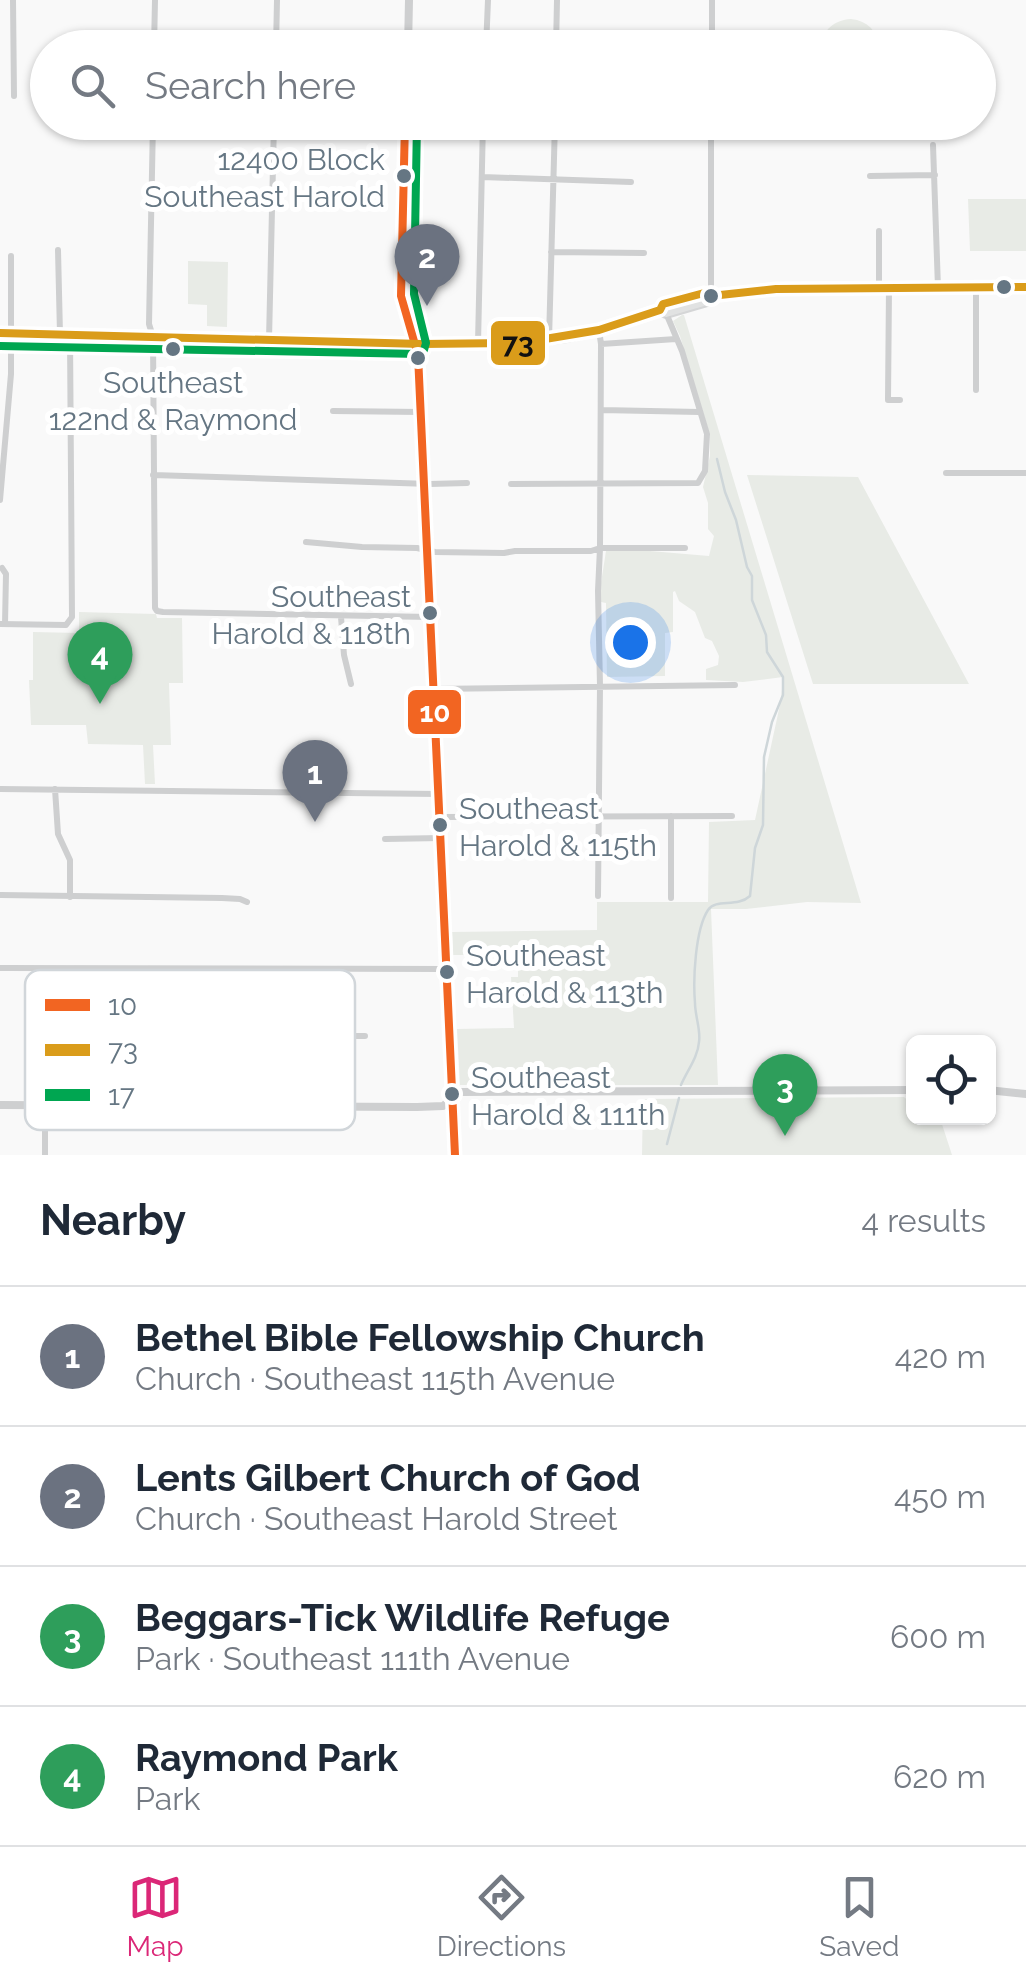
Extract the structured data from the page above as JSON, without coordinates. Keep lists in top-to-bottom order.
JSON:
{
  "places": [
    "12400 Block Southeast Harold",
    "Southeast 122nd & Raymond",
    "Southeast Harold & 118th",
    "Southeast Harold & 115th",
    "Southeast Harold & 113th",
    "Southeast Harold & 111th"
  ],
  "lines": ["transit line 10", "transit line 17", "transit line 73"],
  "legend": ["10", "73", "17"],
  "page": {
    "search": "Search here",
    "pins": [
      "2",
      "4",
      "1",
      "3"
    ],
    "heading": ["Nearby", "4 results"],
    "list": [
      {
        "mark": "1",
        "name": "Bethel Bible Fellowship Church",
        "note": "Church · Southeast 115th Avenue",
        "value": "420 m"
      },
      {
        "mark": "2",
        "name": "Lents Gilbert Church of God",
        "note": "Church · Southeast Harold Street",
        "value": "450 m"
      },
      {
        "mark": "3",
        "name": "Beggars-Tick Wildlife Refuge",
        "note": "Park · Southeast 111th Avenue",
        "value": "600 m"
      },
      {
        "mark": "4",
        "name": "Raymond Park",
        "note": "Park",
        "value": "620 m"
      }
    ],
    "nav": ["Map", "Directions", "Saved"]
  }
}
